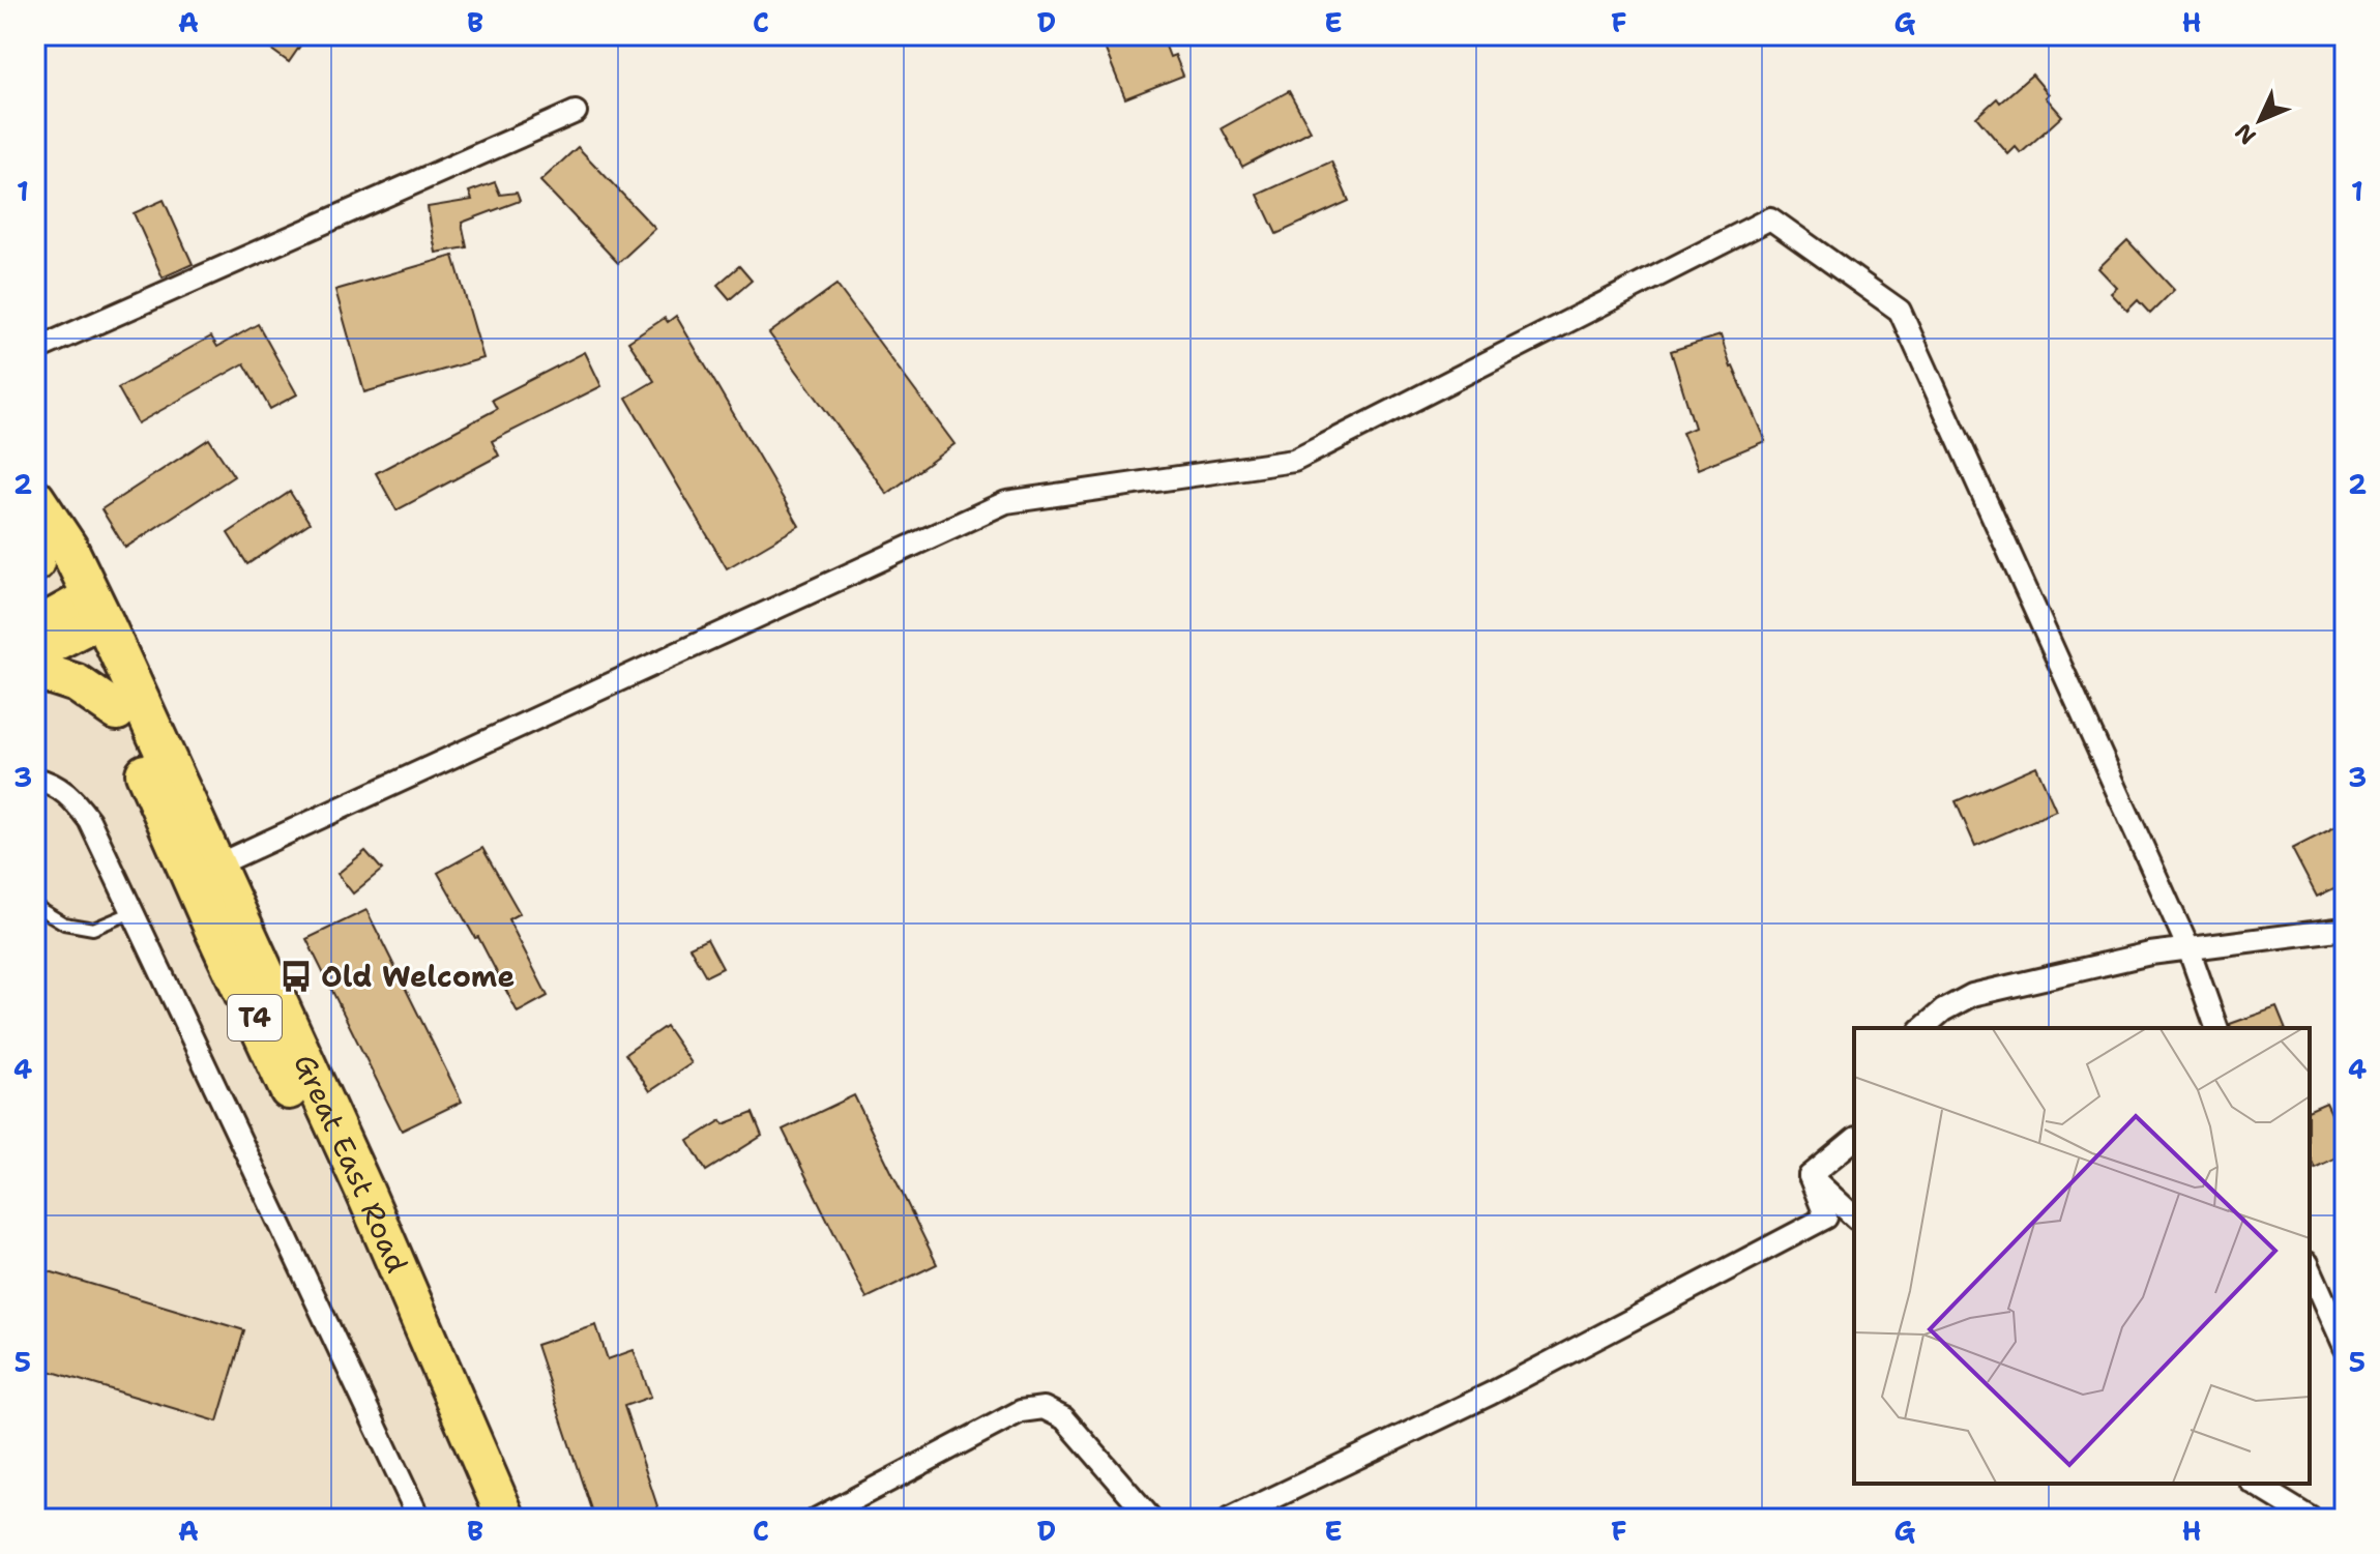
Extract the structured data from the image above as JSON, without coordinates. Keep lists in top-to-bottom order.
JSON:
{
  "streets": {
    "highway": ["T4", "Great East Road"]
  },
  "places": {
    "bus stop": ["Old Welcome"]
  },
  "north": "bottom left",
  "grid": {
    "columns": [
      "A",
      "B",
      "C",
      "D",
      "E",
      "F",
      "G",
      "H"
    ],
    "rows": [
      "1",
      "2",
      "3",
      "4",
      "5"
    ]
  }
}
